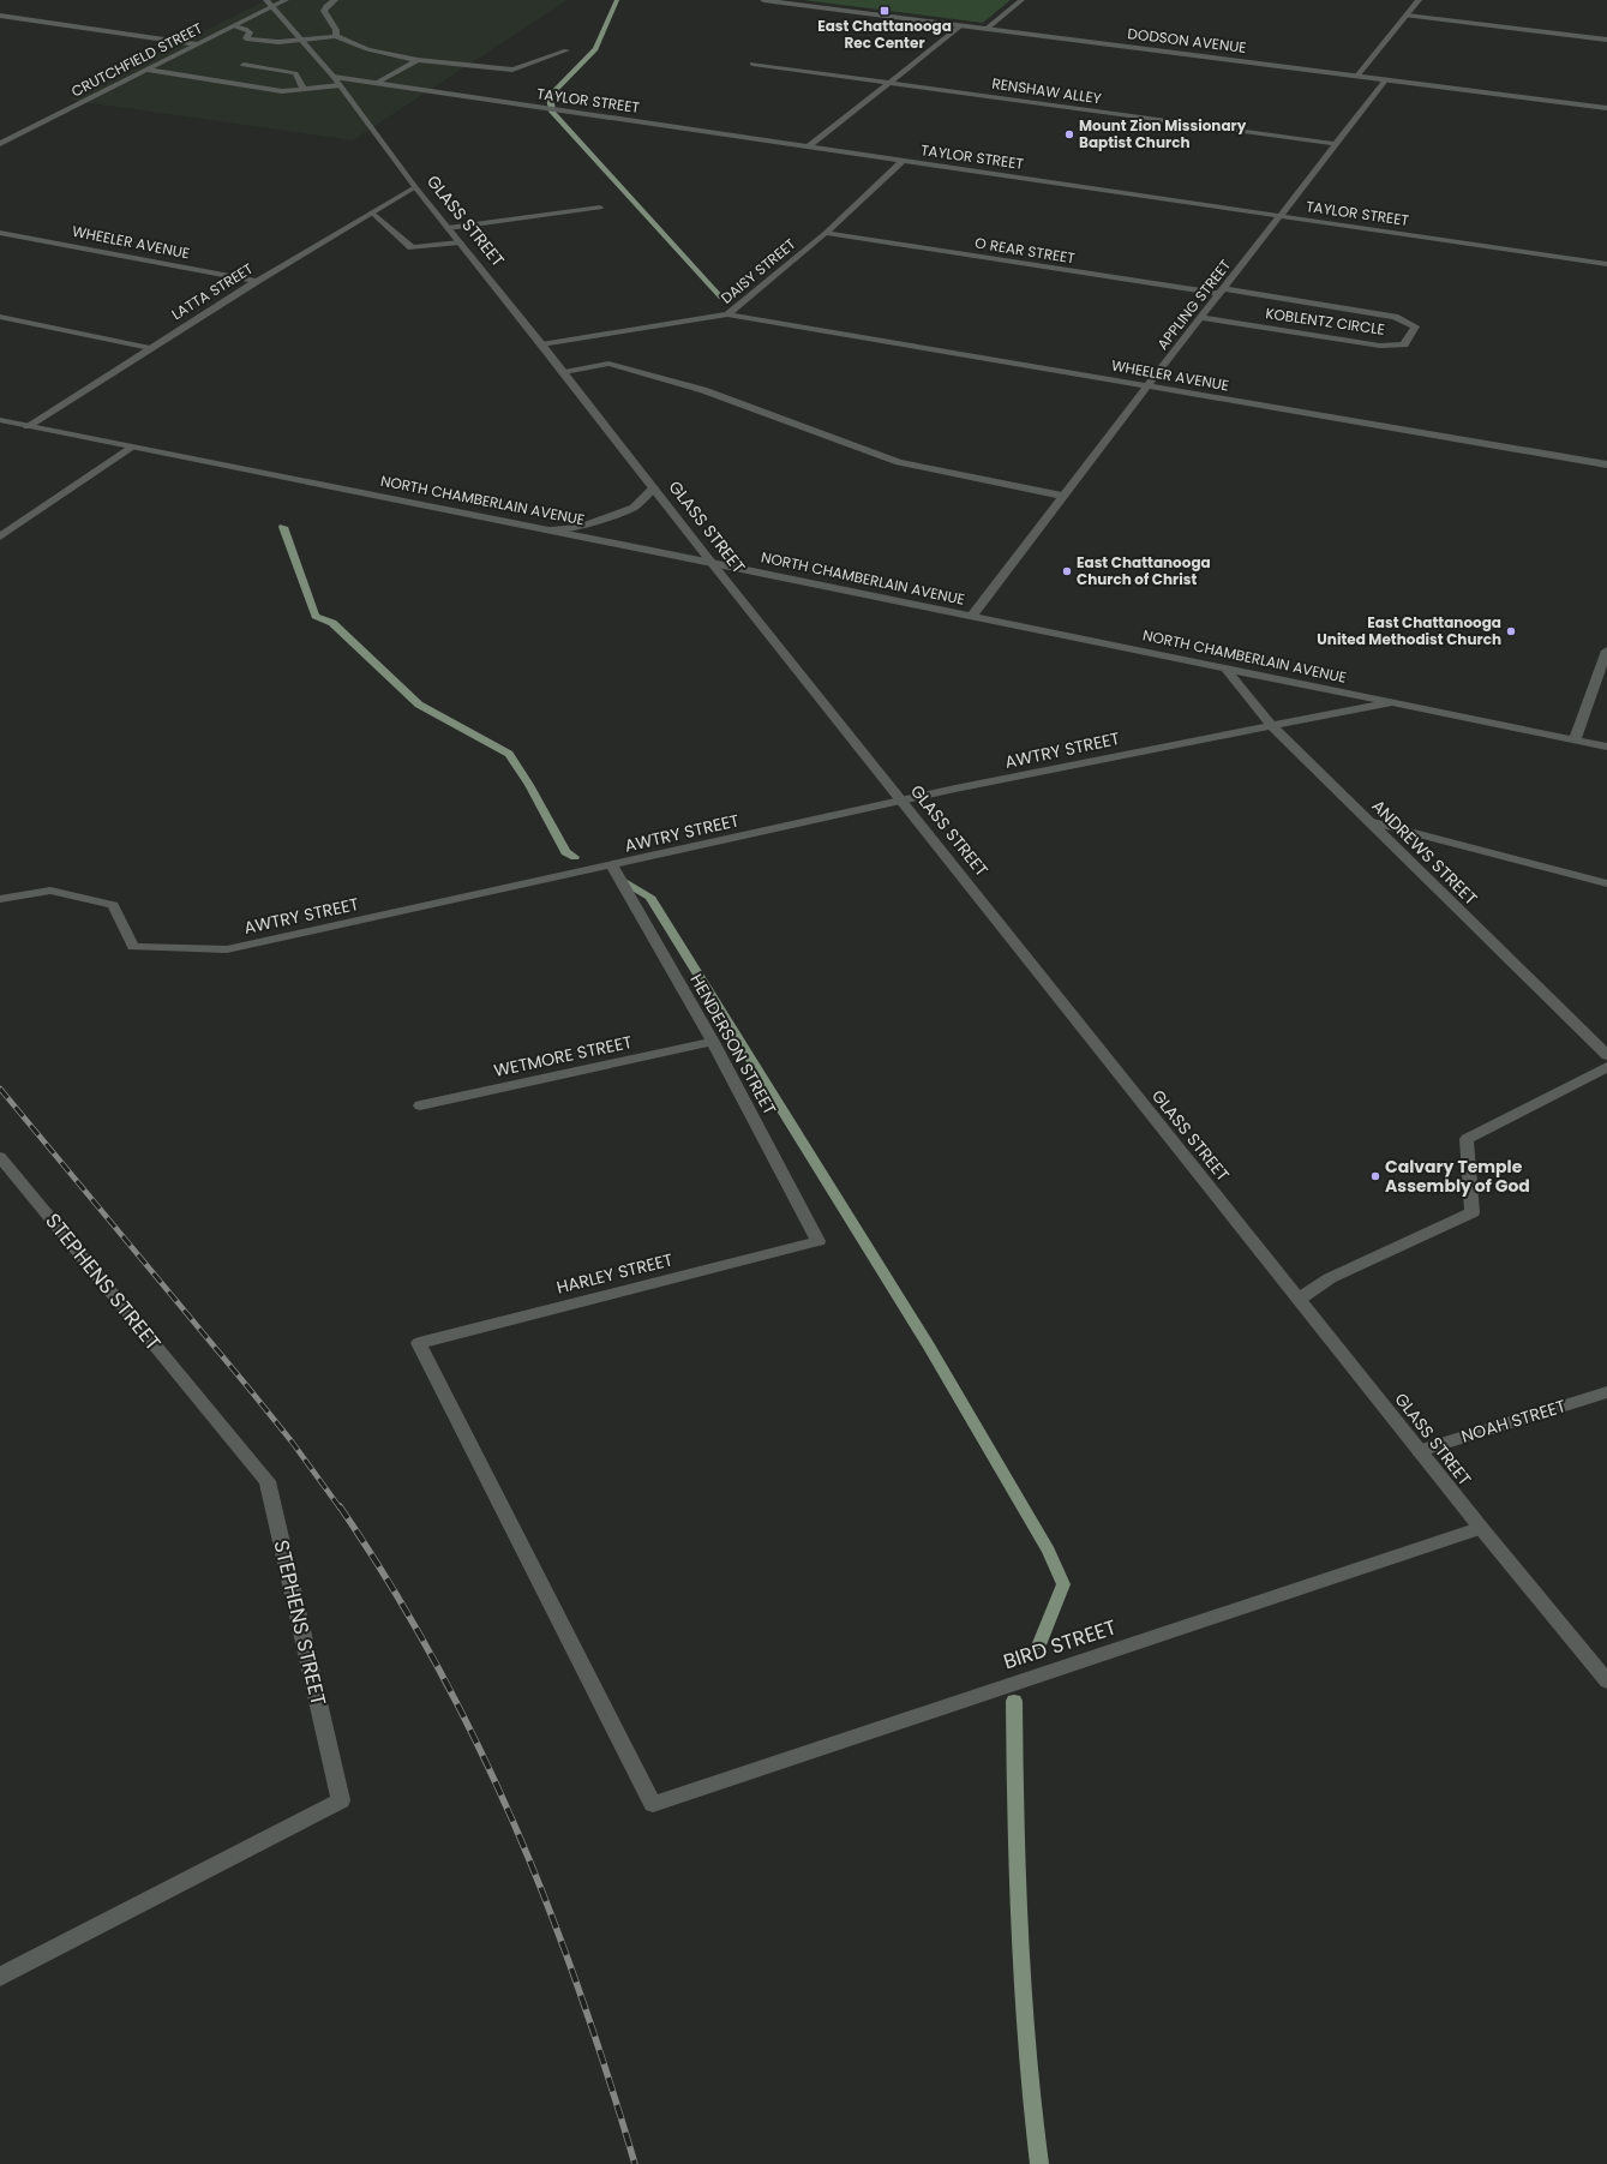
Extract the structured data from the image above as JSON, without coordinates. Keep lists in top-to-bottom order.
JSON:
{
  "streets": {
    "street": [
      "DODSON AVENUE",
      "CRUTCHFIELD STREET",
      "RENSHAW ALLEY",
      "TAYLOR STREET",
      "GLASS STREET",
      "WHEELER AVENUE",
      "O REAR STREET",
      "DAISY STREET",
      "LATTA STREET",
      "APPLING STREET",
      "KOBLENTZ CIRCLE",
      "NORTH CHAMBERLAIN AVENUE",
      "AWTRY STREET",
      "ANDREWS STREET",
      "HENDERSON STREET",
      "WETMORE STREET",
      "HARLEY STREET",
      "STEPHENS STREET",
      "NOAH STREET",
      "BIRD STREET"
    ]
  },
  "crossings": [
    ["DODSON AVENUE", "APPLING STREET"],
    ["CRUTCHFIELD STREET", "GLASS STREET"],
    ["RENSHAW ALLEY", "APPLING STREET"],
    ["TAYLOR STREET", "GLASS STREET"],
    ["TAYLOR STREET", "DAISY STREET"],
    ["TAYLOR STREET", "APPLING STREET"],
    ["GLASS STREET", "DAISY STREET"],
    ["GLASS STREET", "LATTA STREET"],
    ["GLASS STREET", "NORTH CHAMBERLAIN AVENUE"],
    ["GLASS STREET", "AWTRY STREET"],
    ["GLASS STREET", "NOAH STREET"],
    ["GLASS STREET", "BIRD STREET"],
    ["WHEELER AVENUE", "DAISY STREET"],
    ["WHEELER AVENUE", "LATTA STREET"],
    ["WHEELER AVENUE", "APPLING STREET"],
    ["O REAR STREET", "DAISY STREET"],
    ["O REAR STREET", "APPLING STREET"],
    ["O REAR STREET", "KOBLENTZ CIRCLE"],
    ["LATTA STREET", "NORTH CHAMBERLAIN AVENUE"],
    ["APPLING STREET", "KOBLENTZ CIRCLE"],
    ["APPLING STREET", "NORTH CHAMBERLAIN AVENUE"],
    ["NORTH CHAMBERLAIN AVENUE", "AWTRY STREET"],
    ["NORTH CHAMBERLAIN AVENUE", "ANDREWS STREET"],
    ["AWTRY STREET", "ANDREWS STREET"],
    ["AWTRY STREET", "HENDERSON STREET"],
    ["HENDERSON STREET", "WETMORE STREET"],
    ["HENDERSON STREET", "HARLEY STREET"],
    ["HARLEY STREET", "BIRD STREET"]
  ],
  "places": {
    "transit": ["East Chattanooga Rec Center"],
    "other": [
      "Mount Zion Missionary Baptist Church",
      "East Chattanooga Church of Christ",
      "East Chattanooga United Methodist Church",
      "Calvary Temple Assembly of God"
    ]
  }
}
